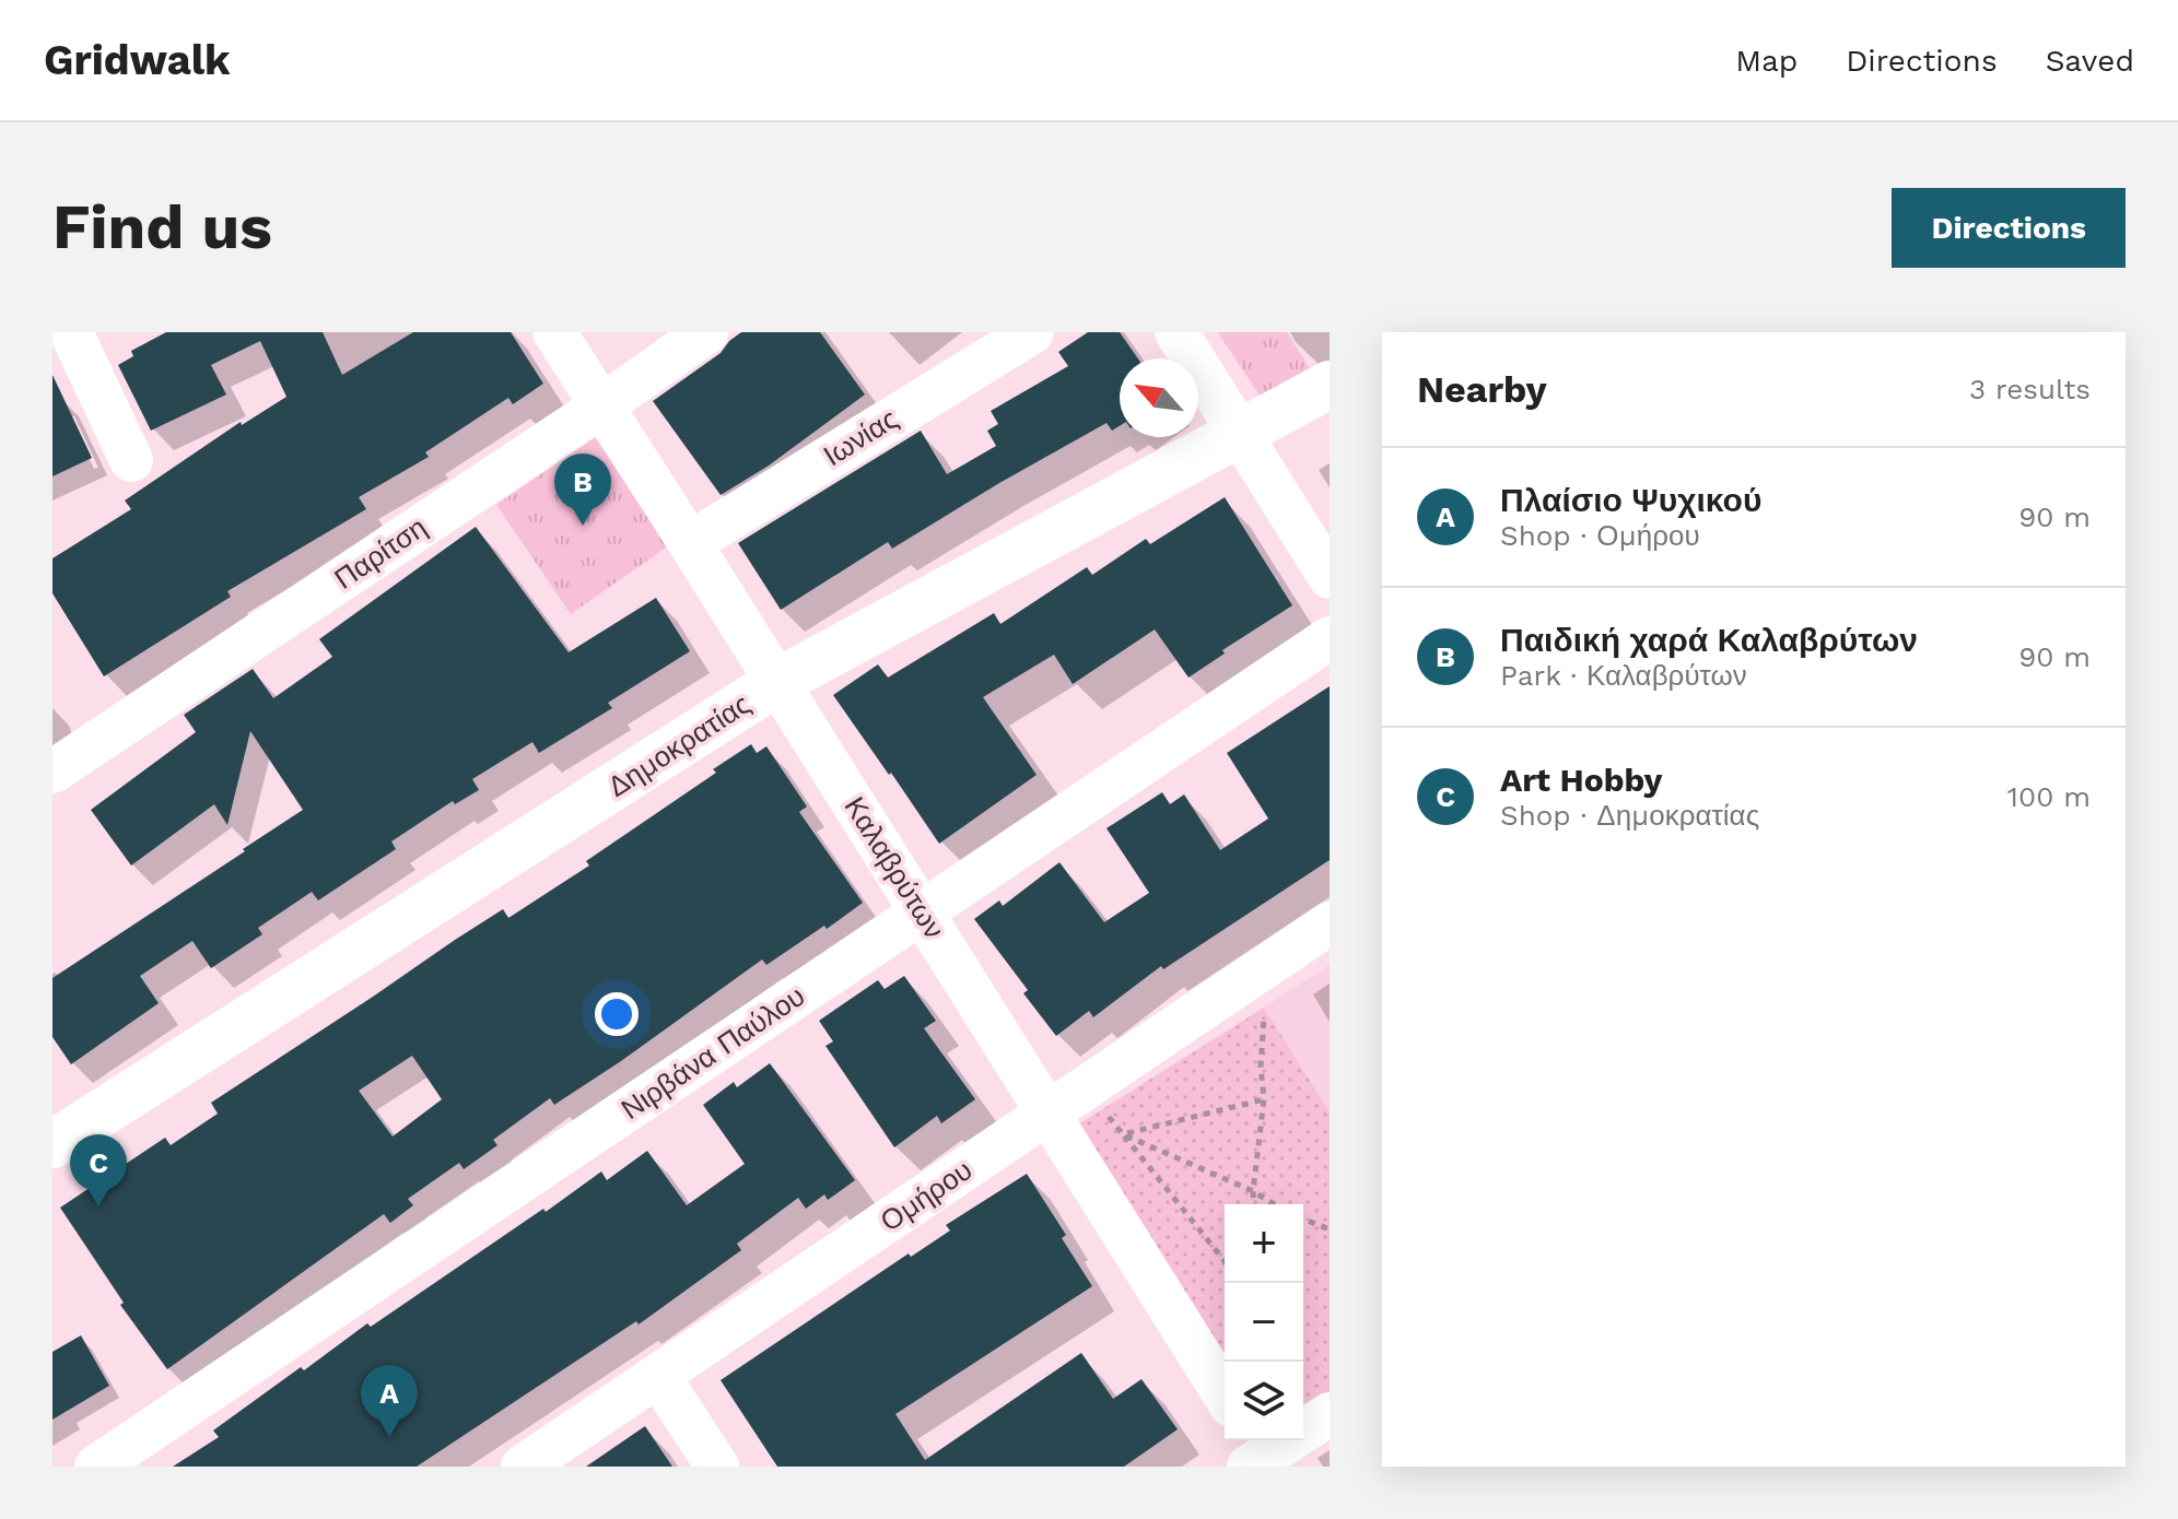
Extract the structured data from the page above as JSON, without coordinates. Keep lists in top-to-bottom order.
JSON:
{
  "streets": {
    "street": [
      "Ιωνίας",
      "Παρίτση",
      "Δημοκρατίας",
      "Καλαβρύτων",
      "Νιρβάνα Παύλου",
      "Ομήρου"
    ]
  },
  "crossings": [
    ["Ιωνίας", "Καλαβρύτων"],
    ["Παρίτση", "Καλαβρύτων"],
    ["Δημοκρατίας", "Καλαβρύτων"],
    ["Καλαβρύτων", "Νιρβάνα Παύλου"],
    ["Καλαβρύτων", "Ομήρου"]
  ],
  "north": "top left",
  "page": {
    "header": "Gridwalk",
    "nav": ["Map", "Directions", "Saved"],
    "buttons": "Directions",
    "title": "Find us",
    "heading": ["Nearby", "3 results"],
    "list": [
      {
        "mark": "A",
        "name": "Πλαίσιο Ψυχικού",
        "note": "Shop · Ομήρου",
        "value": "90 m"
      },
      {
        "mark": "B",
        "name": "Παιδική χαρά Καλαβρύτων",
        "note": "Park · Καλαβρύτων",
        "value": "90 m"
      },
      {
        "mark": "C",
        "name": "Art Hobby",
        "note": "Shop · Δημοκρατίας",
        "value": "100 m"
      }
    ],
    "pins": ["B", "C", "A"],
    "map_buttons": ["+", "−"]
  }
}
